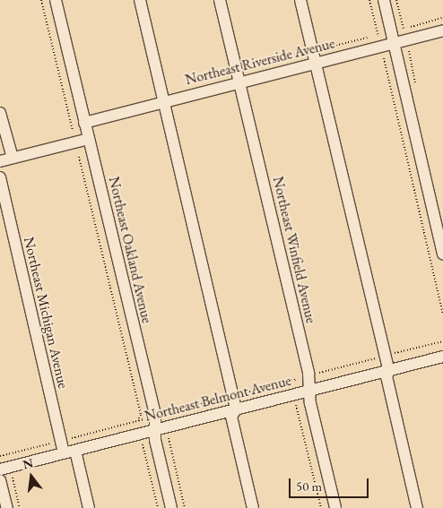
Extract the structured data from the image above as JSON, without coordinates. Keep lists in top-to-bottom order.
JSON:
{
  "streets": {
    "street": [
      "Northeast Riverside Avenue",
      "Northeast Oakland Avenue",
      "Northeast Winfield Avenue",
      "Northeast Michigan Avenue",
      "Northeast Belmont Avenue"
    ]
  },
  "crossings": [
    ["Northeast Riverside Avenue", "Northeast Oakland Avenue"],
    ["Northeast Riverside Avenue", "Northeast Winfield Avenue"],
    ["Northeast Oakland Avenue", "Northeast Belmont Avenue"],
    ["Northeast Winfield Avenue", "Northeast Belmont Avenue"],
    ["Northeast Michigan Avenue", "Northeast Belmont Avenue"]
  ],
  "scale_bar": "50 m",
  "north": "top"
}
